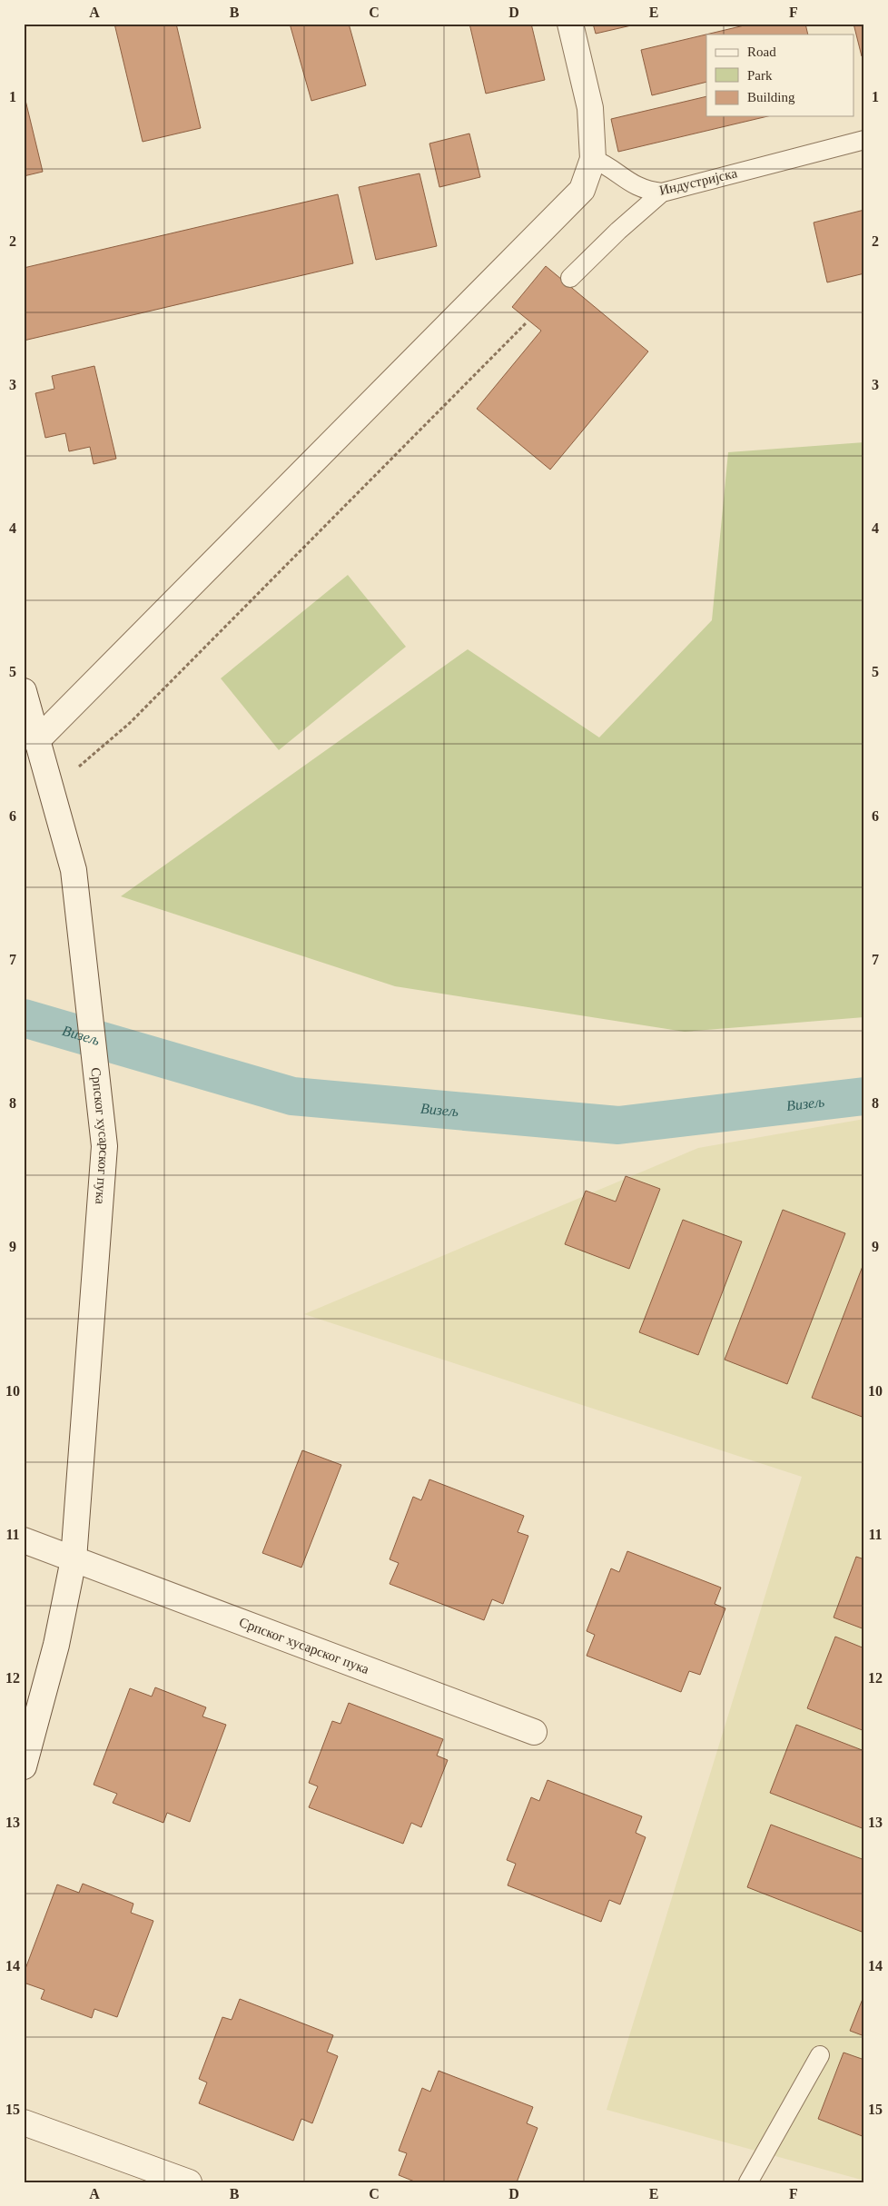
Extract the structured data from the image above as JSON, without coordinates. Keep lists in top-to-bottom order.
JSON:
{
  "streets": {
    "street": ["Српског хусарског пука"],
    "lane": ["Индустријска"]
  },
  "water": ["Визељ"],
  "legend": ["Road", "Park", "Building"],
  "grid": {
    "columns": [
      "A",
      "B",
      "C",
      "D",
      "E",
      "F"
    ],
    "rows": [
      "1",
      "2",
      "3",
      "4",
      "5",
      "6",
      "7",
      "8",
      "9",
      "10",
      "11",
      "12",
      "13",
      "14",
      "15"
    ]
  }
}
